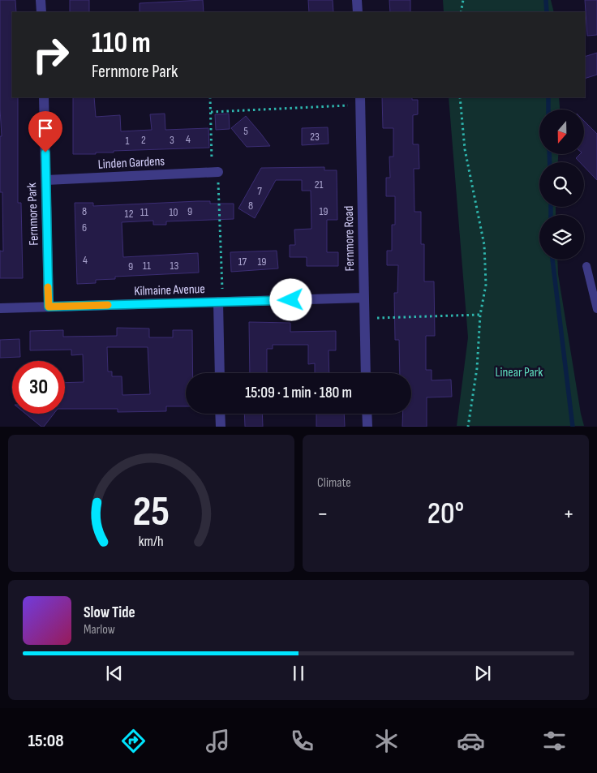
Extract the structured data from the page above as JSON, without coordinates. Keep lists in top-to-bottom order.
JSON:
{
  "streets": {
    "street": [
      "Linden Gardens",
      "Fernmore Park",
      "Fernmore Road",
      "Kilmaine Avenue"
    ]
  },
  "crossings": [
    ["Linden Gardens", "Fernmore Park"],
    ["Fernmore Park", "Kilmaine Avenue"],
    ["Fernmore Road", "Kilmaine Avenue"]
  ],
  "parks": ["Linear Park"],
  "house_numbers": [
    "5",
    "23",
    "4",
    "2",
    "3",
    "1",
    "21",
    "7",
    "8",
    "8",
    "9",
    "19",
    "11",
    "10",
    "12",
    "6",
    "4",
    "17",
    "19",
    "11",
    "13",
    "9"
  ],
  "north": "bottom",
  "page": {
    "turn": ["110 m", "Fernmore Park"],
    "limit": "30",
    "trip": "15:09 · 1 min · 180 m",
    "tile": "Climate",
    "heat": ["−", "20°", "+"],
    "song": ["Slow Tide", "Marlow"],
    "tabs": "15:08",
    "gauge": ["25", "km/h"]
  }
}
